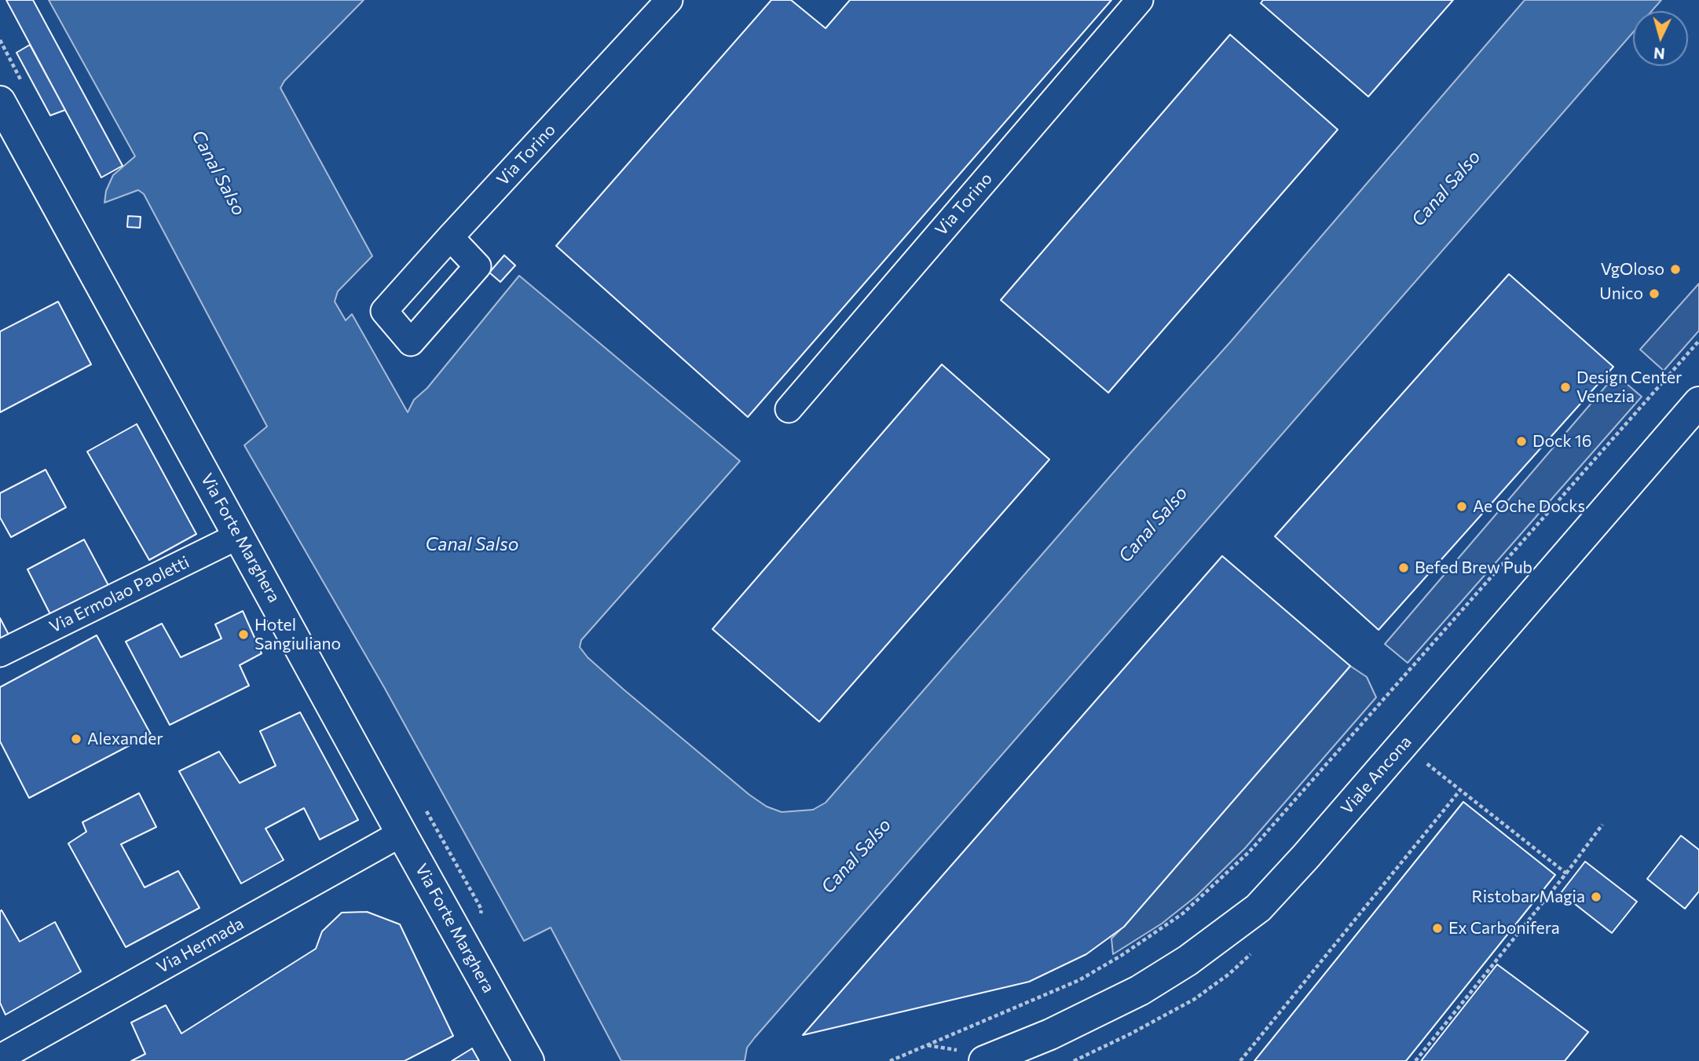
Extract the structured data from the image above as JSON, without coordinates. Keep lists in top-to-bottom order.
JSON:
{
  "streets": {
    "street": [
      "Via Torino",
      "Via Forte Marghera",
      "Via Ermolao Paoletti",
      "Viale Ancona",
      "Via Hermada"
    ]
  },
  "crossings": [
    ["Via Forte Marghera", "Via Ermolao Paoletti"],
    ["Via Forte Marghera", "Via Hermada"]
  ],
  "water": ["Canal Salso"],
  "places": [
    "VgOloso",
    "Unico",
    "Design Center Venezia",
    "Dock 16",
    "Ae Oche Docks",
    "Befed Brew Pub",
    "Hotel Sangiuliano",
    "Alexander",
    "Ristobar Magia",
    "Ex Carbonifera"
  ],
  "north": "bottom"
}
